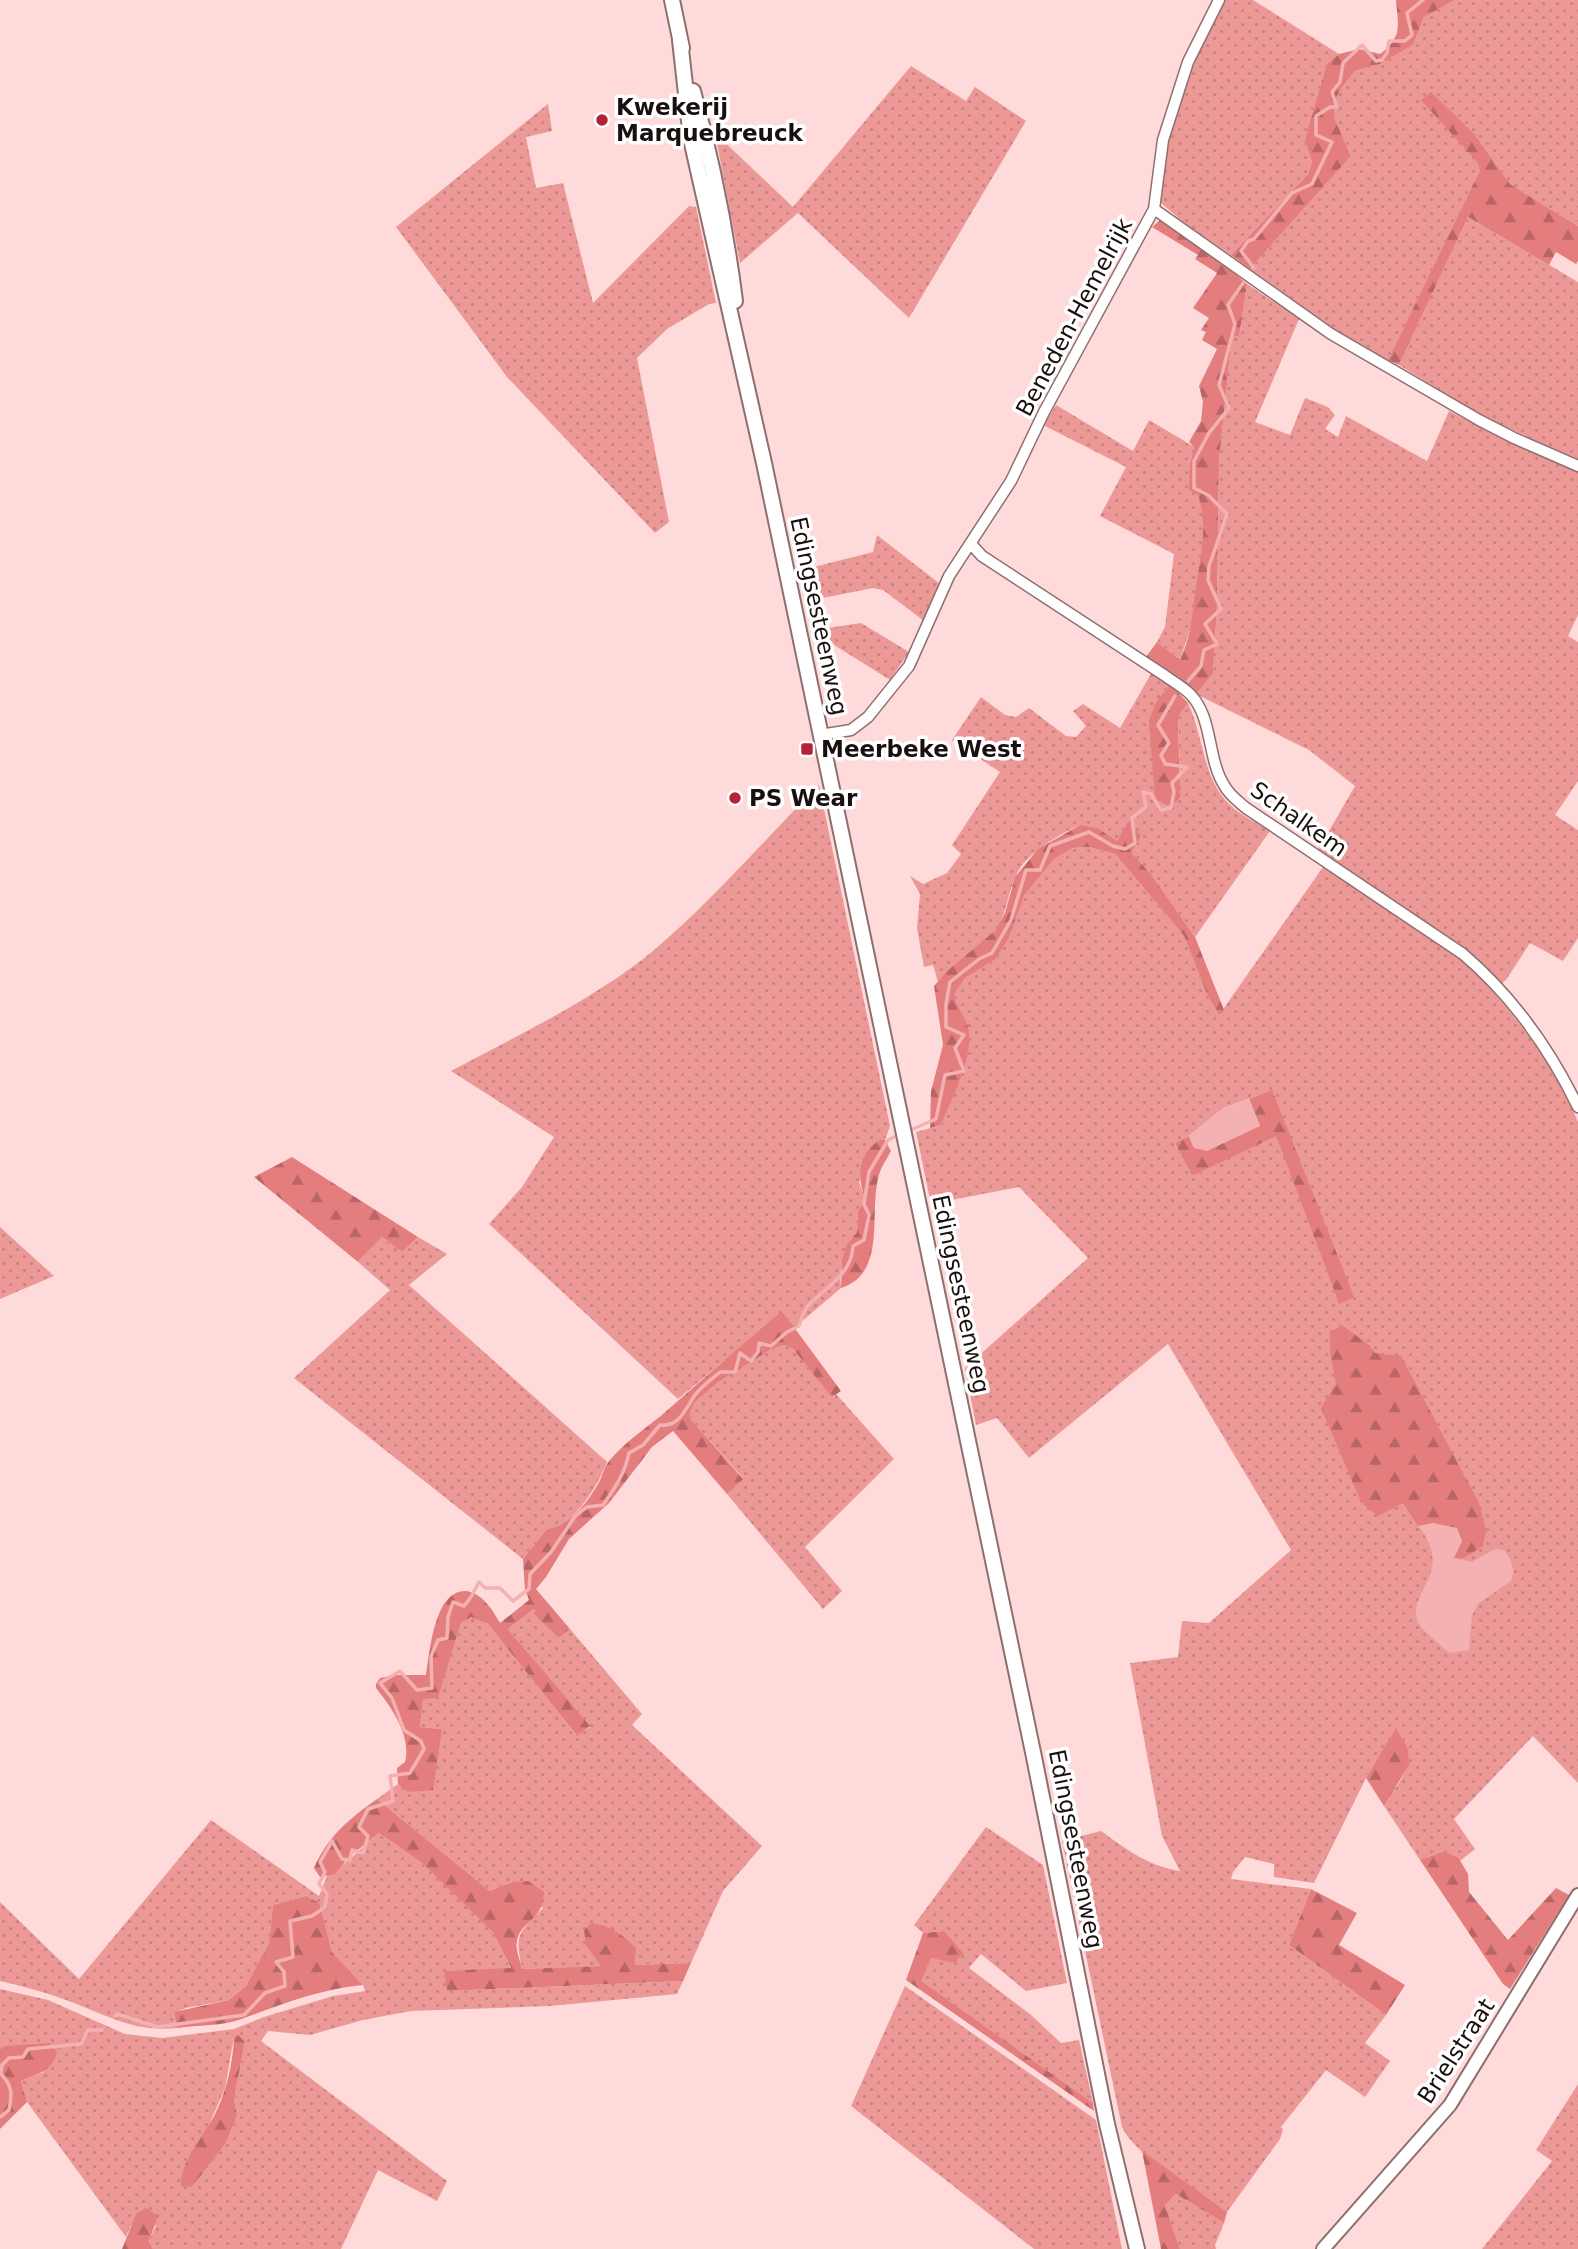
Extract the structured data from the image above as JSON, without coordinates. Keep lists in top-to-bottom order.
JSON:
{
  "streets": {
    "main road": ["Edingsesteenweg"],
    "street": ["Beneden-Hemelrijk", "Schalkem", "Brielstraat"]
  },
  "crossings": [
    ["Beneden-Hemelrijk", "Edingsesteenweg"],
    ["Beneden-Hemelrijk", "Schalkem"]
  ],
  "places": {
    "other": ["Kwekerij Marquebreuck", "PS Wear"],
    "transit": ["Meerbeke West"]
  }
}
